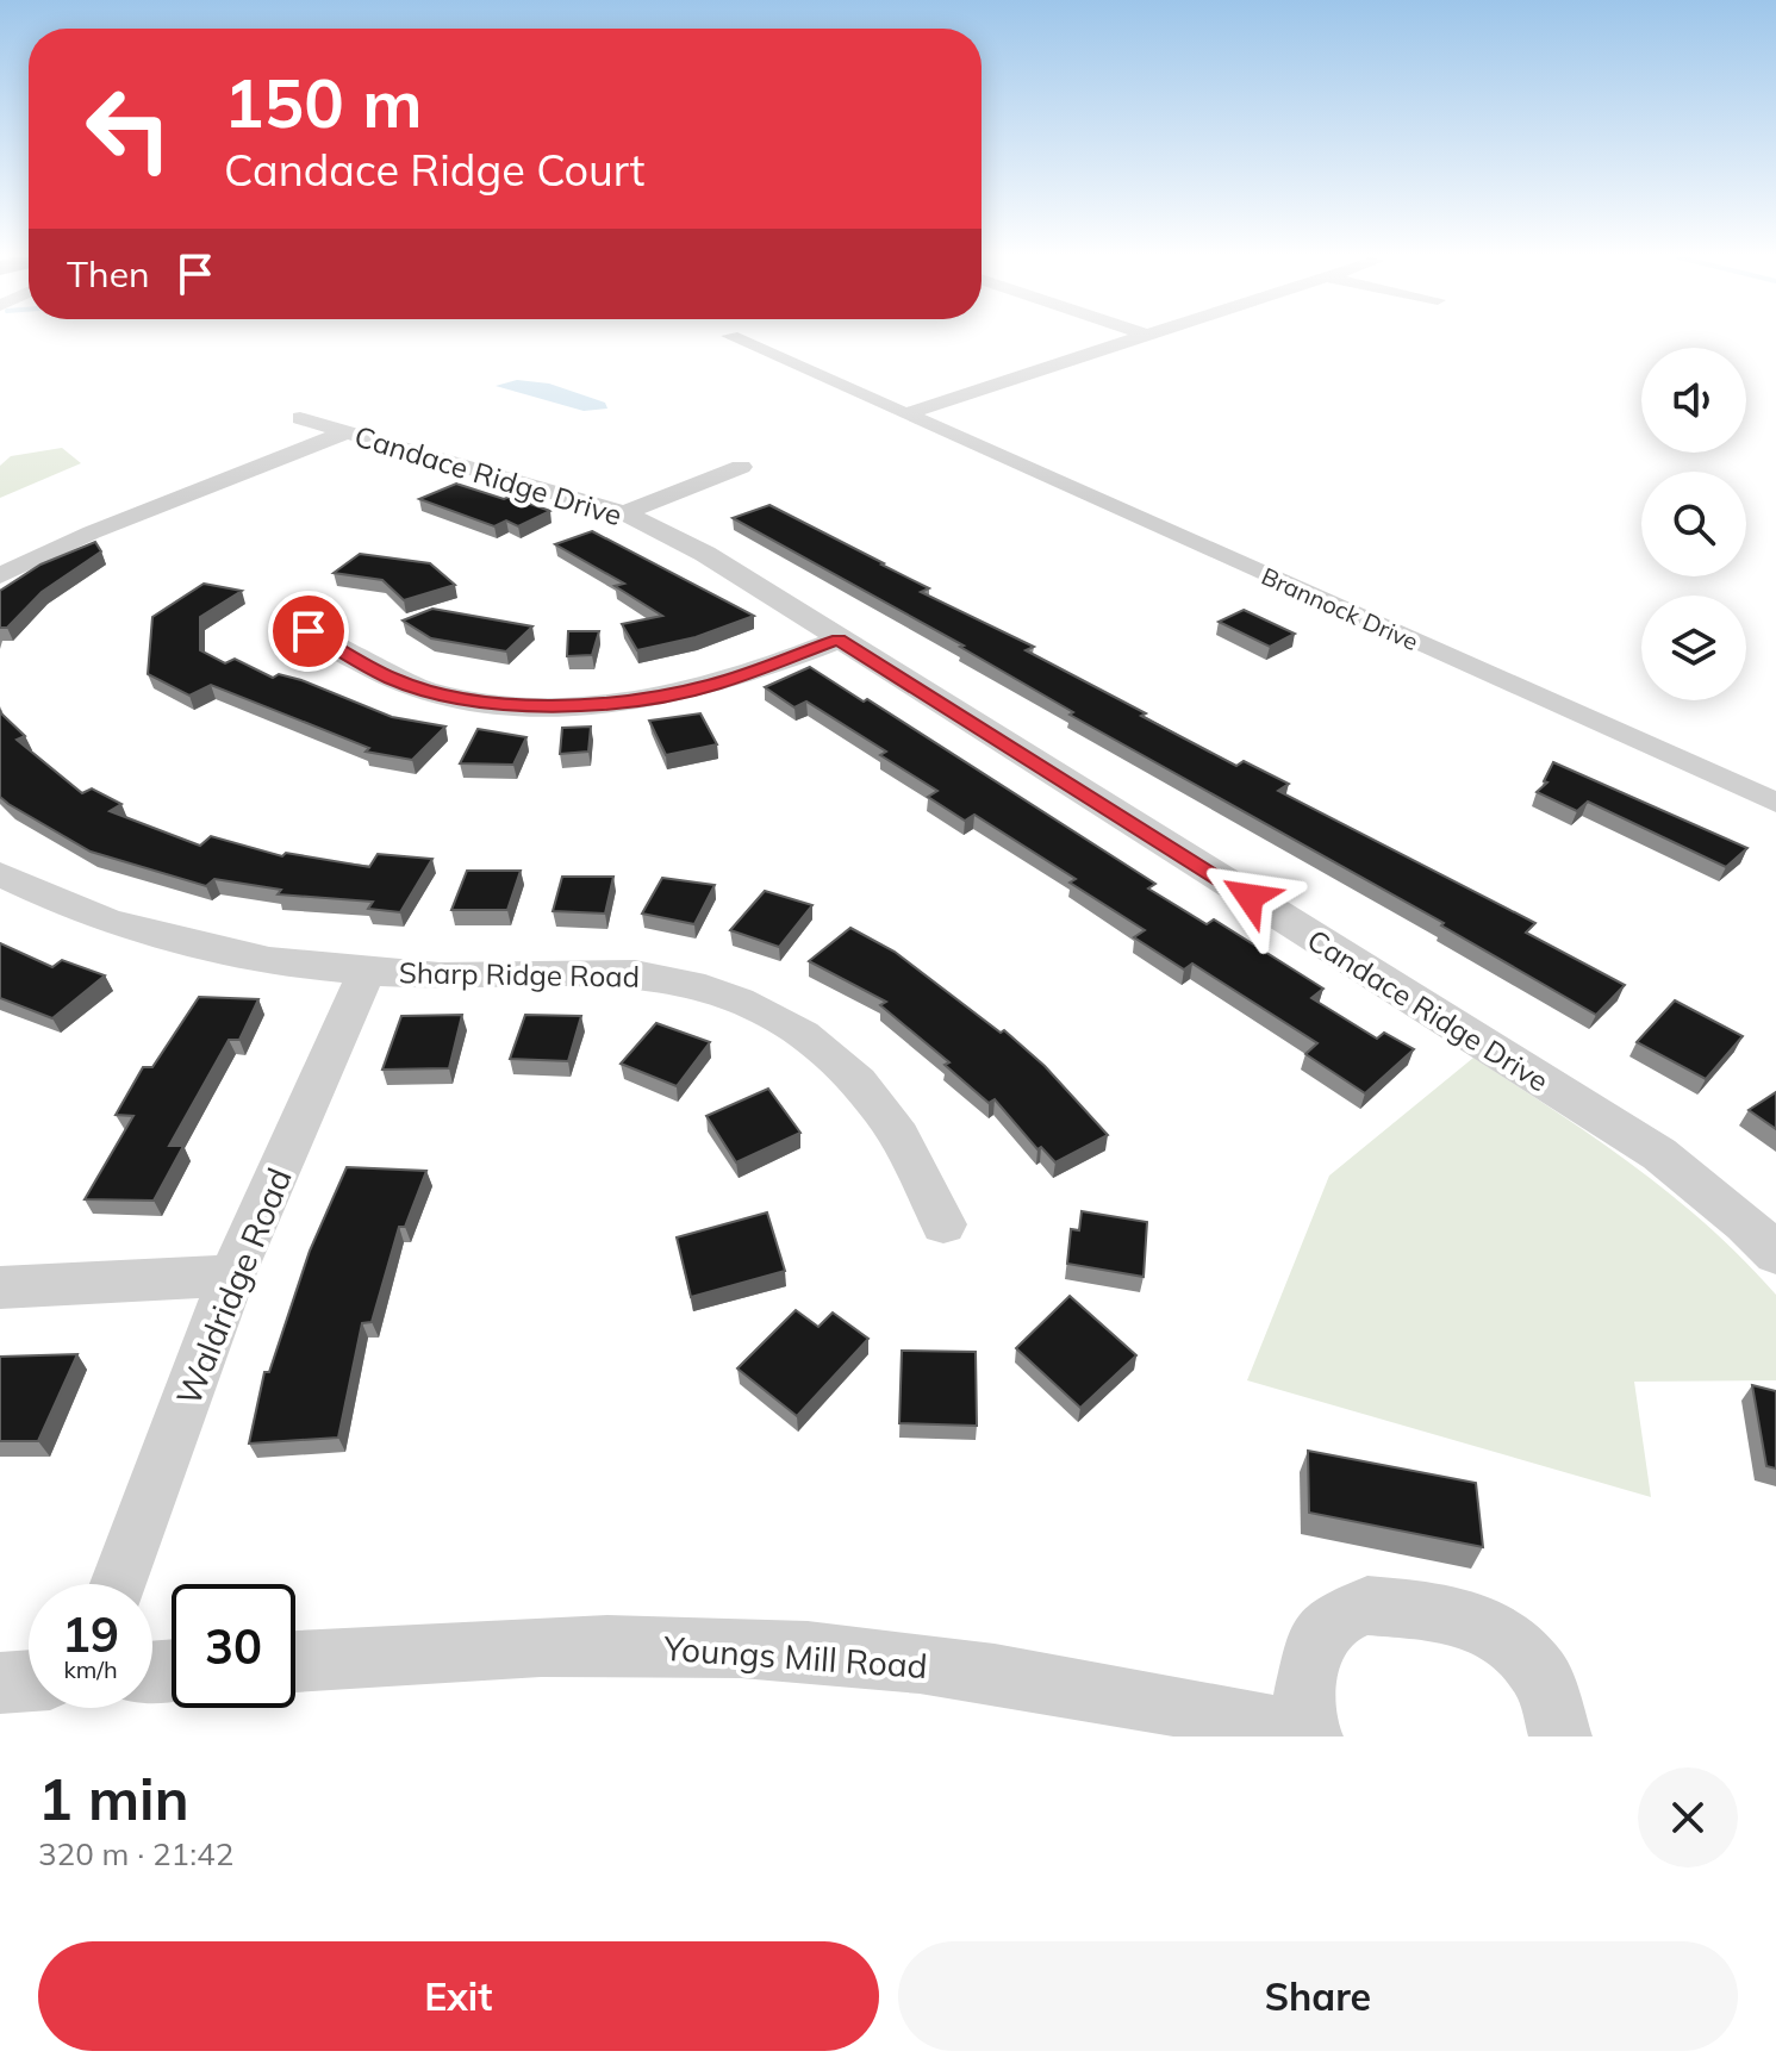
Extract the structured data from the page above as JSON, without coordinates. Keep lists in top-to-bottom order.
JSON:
{
  "streets": {
    "street": [
      "Candace Ridge Drive",
      "Brannock Drive",
      "Sharp Ridge Road",
      "Waldridge Road",
      "Youngs Mill Road"
    ]
  },
  "crossings": [
    ["Sharp Ridge Road", "Waldridge Road"]
  ],
  "page": {
    "turn": ["150 m", "Candace Ridge Court"],
    "then": "Then",
    "speed": "19 km/h",
    "limit": "30",
    "heading": ["1 min", "320 m · 21:42"],
    "buttons": ["Exit", "Share"]
  }
}
